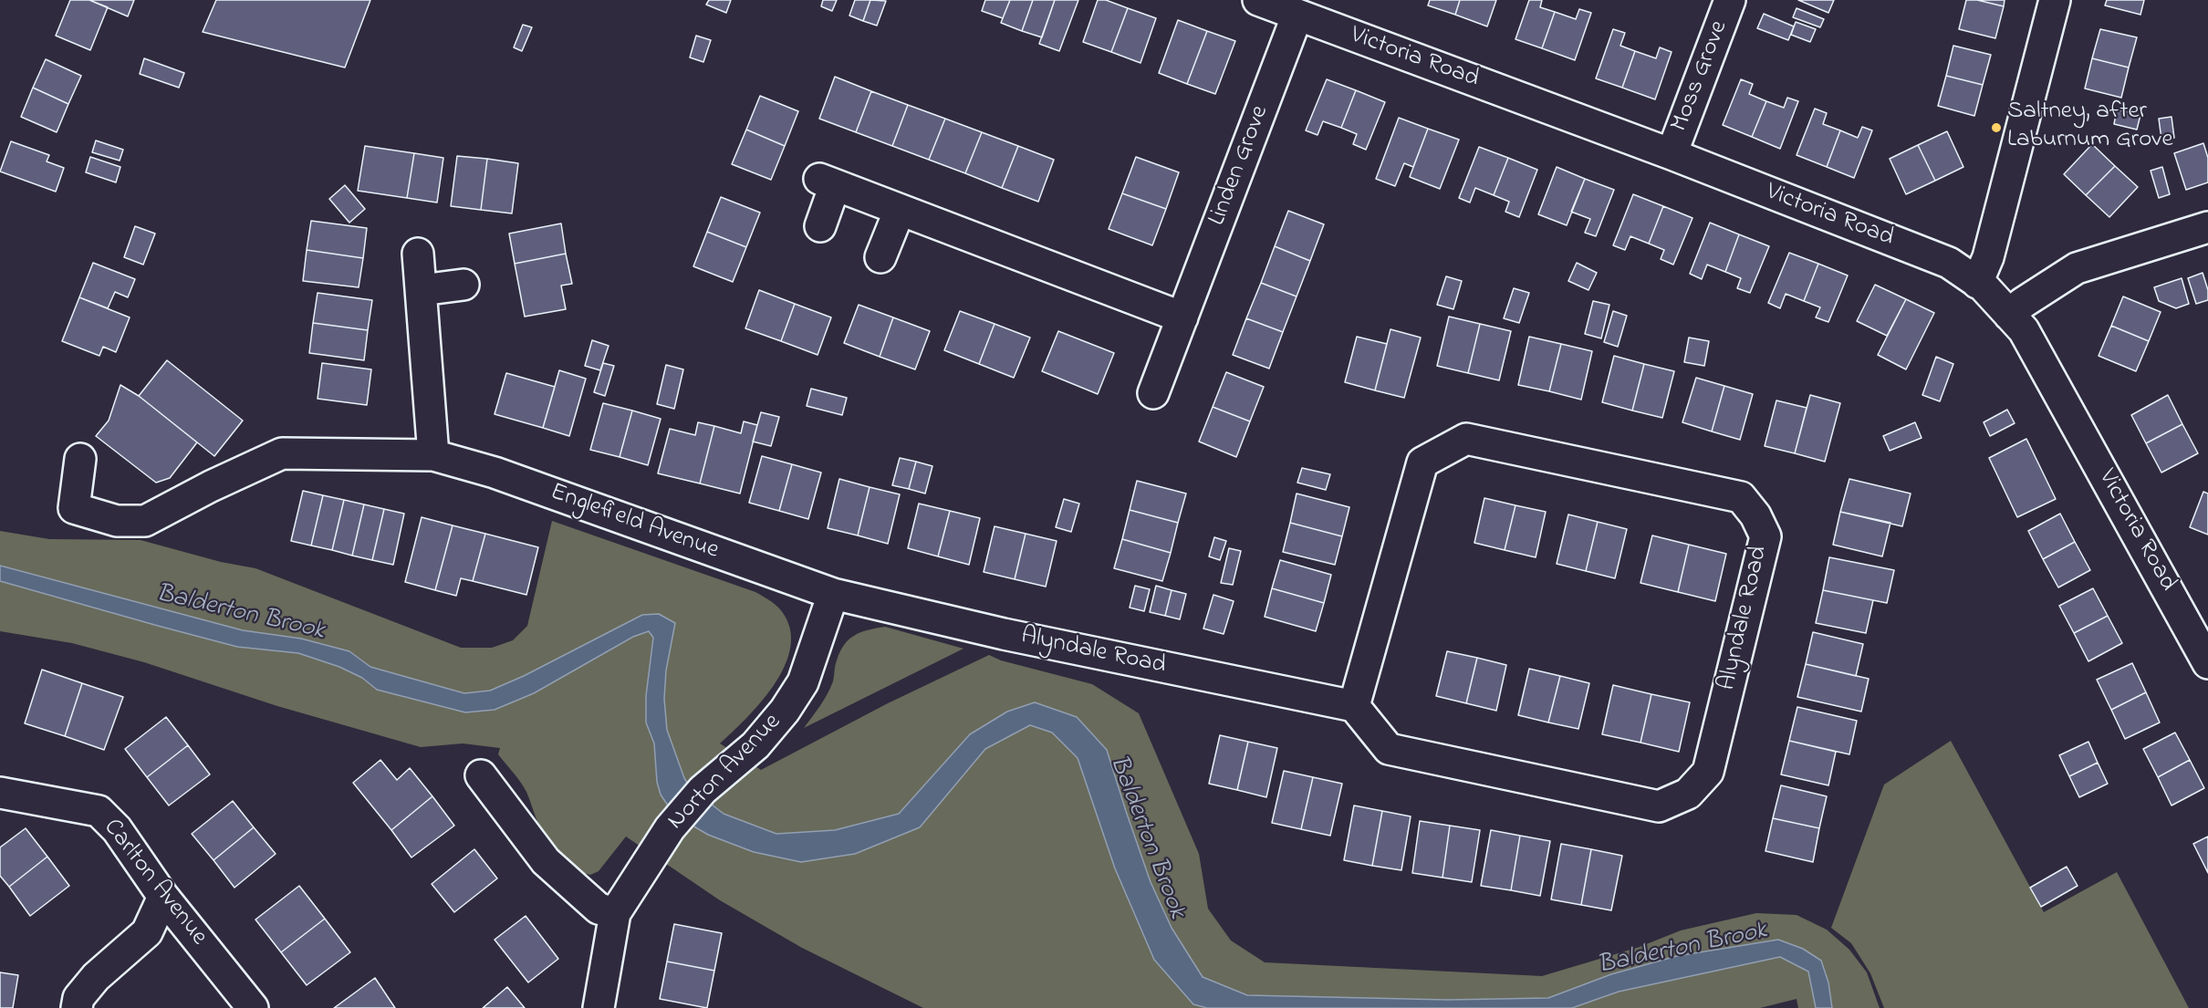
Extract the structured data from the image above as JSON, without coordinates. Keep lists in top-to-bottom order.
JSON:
{
  "streets": {
    "street": [
      "Victoria Road",
      "Moss Grove",
      "Linden Grove",
      "Englefield Avenue",
      "Alyndale Road",
      "Norton Avenue",
      "Carlton Avenue"
    ]
  },
  "crossings": [
    ["Victoria Road", "Moss Grove"],
    ["Victoria Road", "Linden Grove"],
    ["Englefield Avenue", "Alyndale Road"],
    ["Englefield Avenue", "Norton Avenue"],
    ["Alyndale Road", "Norton Avenue"]
  ],
  "water": ["Balderton Brook"],
  "places": ["Saltney, after Laburnum Grove"]
}
